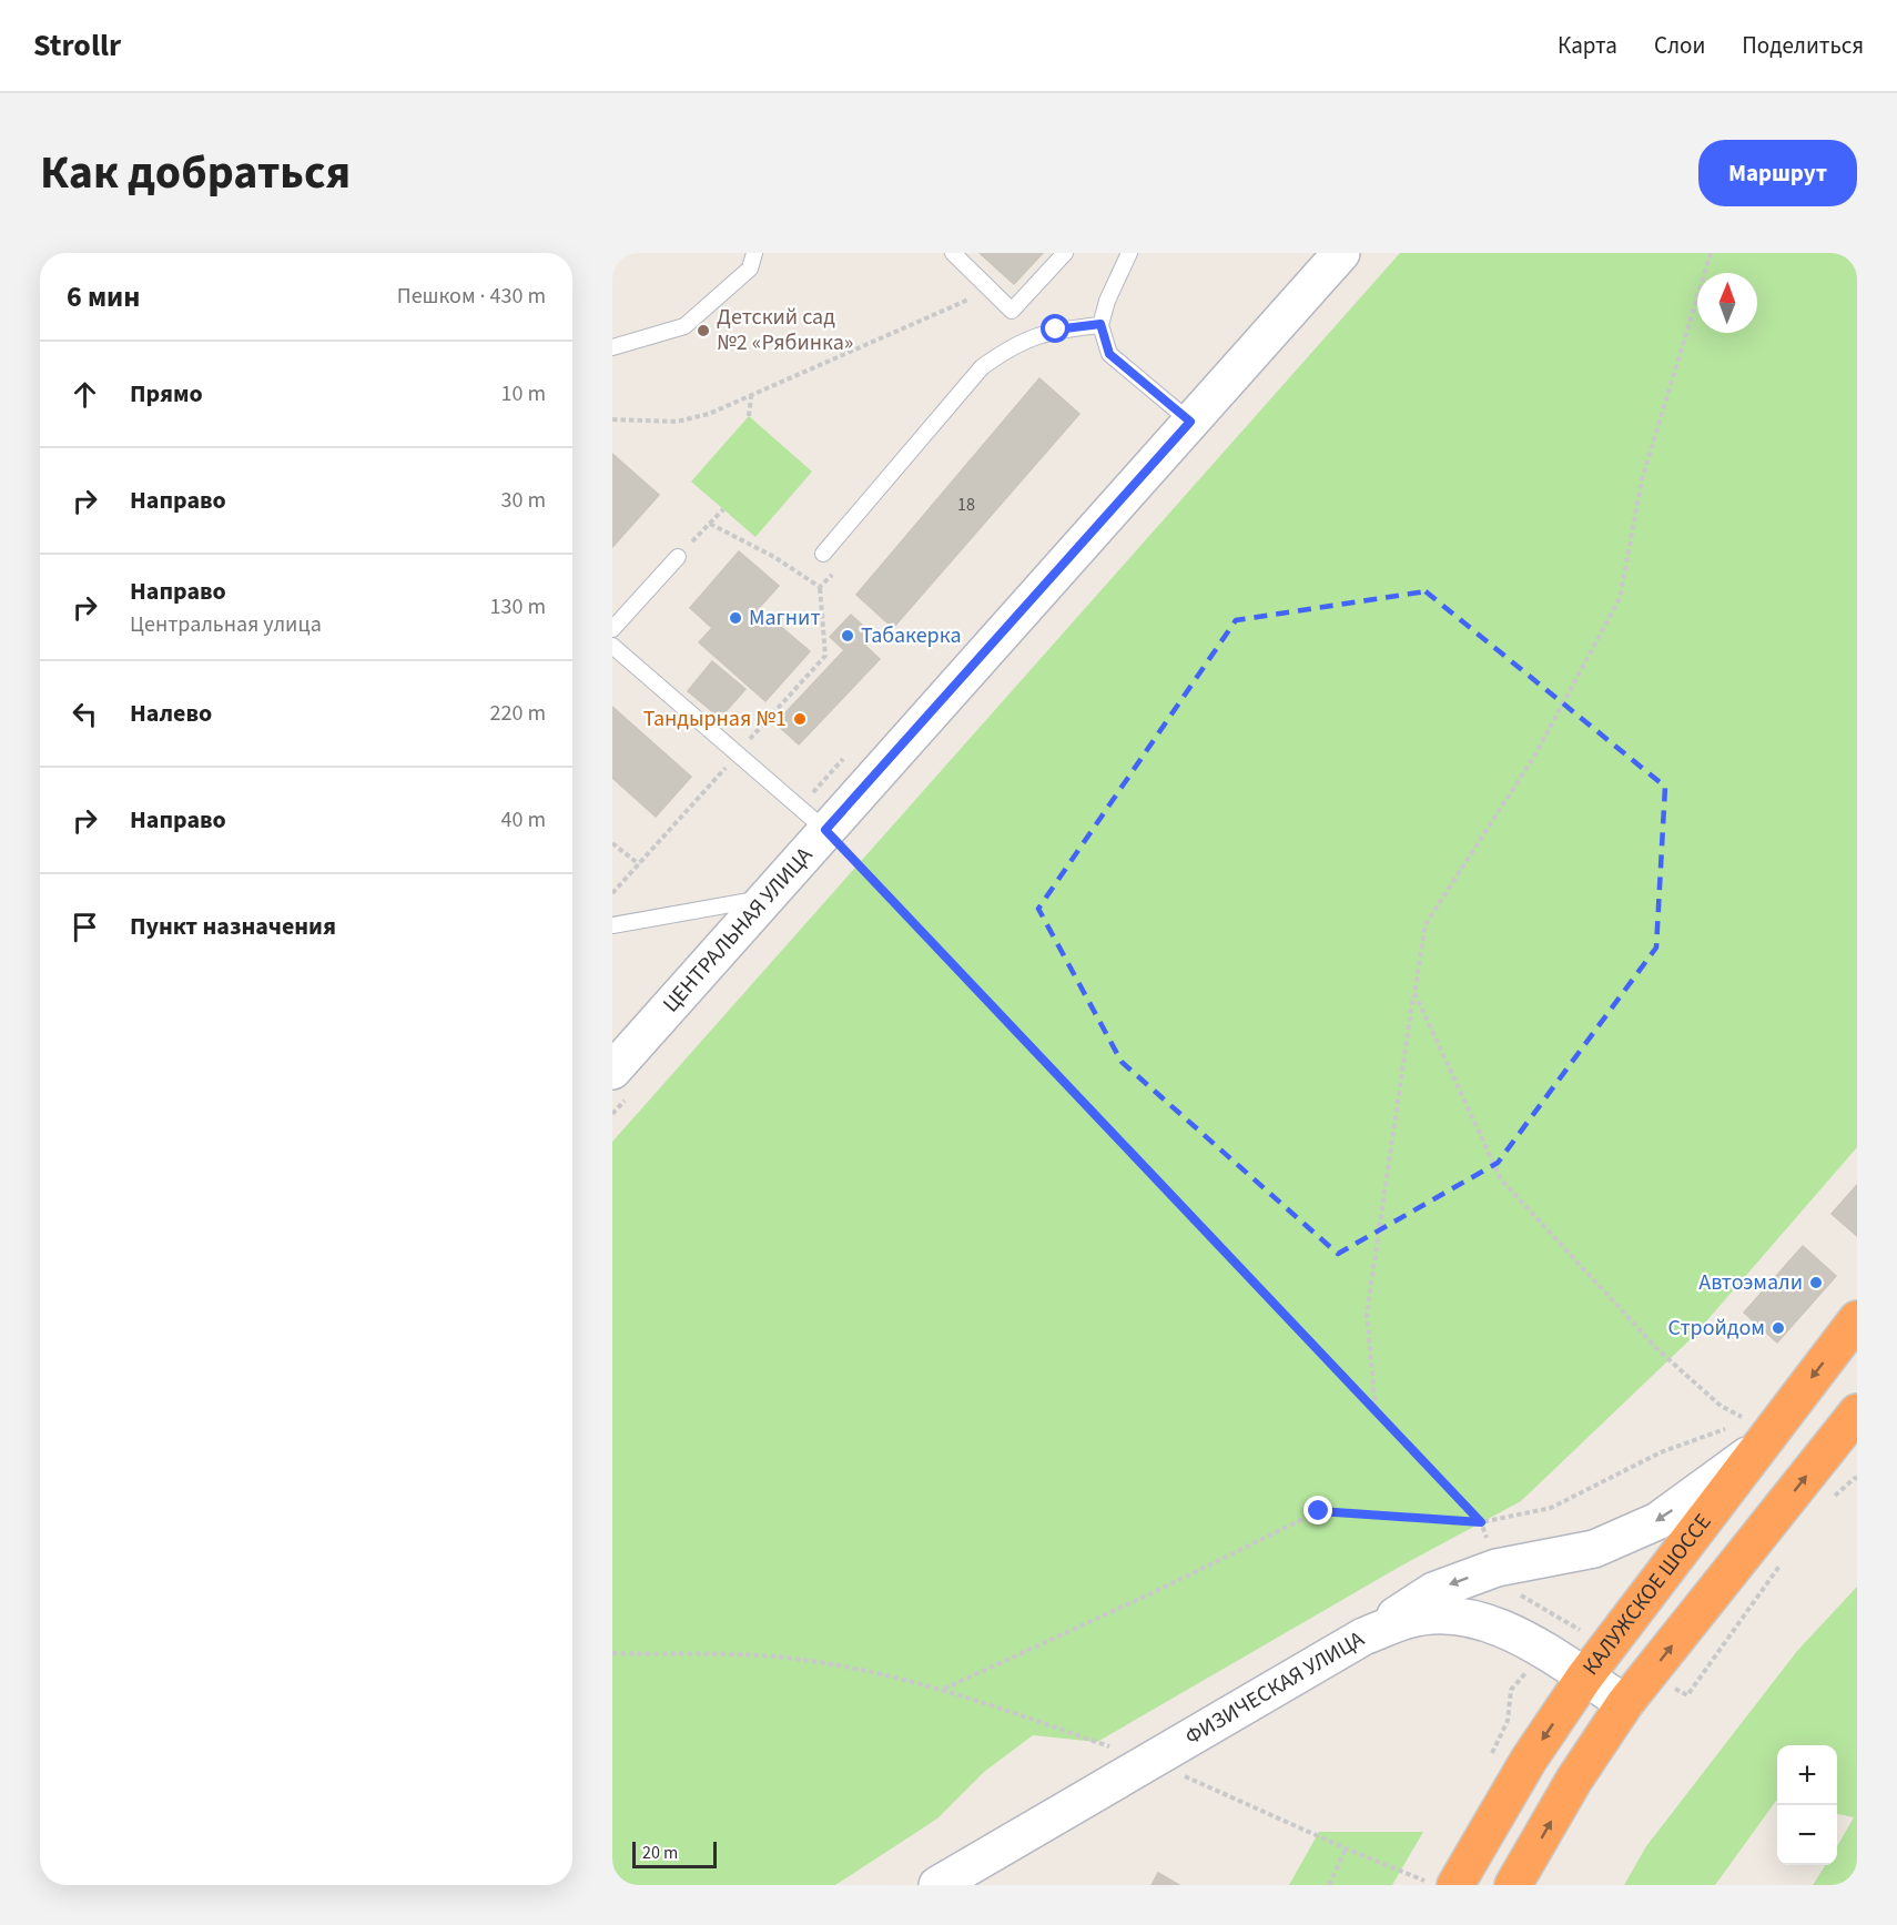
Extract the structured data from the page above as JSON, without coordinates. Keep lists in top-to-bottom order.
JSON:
{
  "streets": {
    "highway": ["КАЛУЖСКОЕ ШОССЕ"],
    "main road": ["ЦЕНТРАЛЬНАЯ УЛИЦА", "ФИЗИЧЕСКАЯ УЛИЦА"]
  },
  "crossings": [
    ["КАЛУЖСКОЕ ШОССЕ", "ФИЗИЧЕСКАЯ УЛИЦА"]
  ],
  "places": [
    "Детский сад №2 «Рябинка»",
    "Магнит",
    "Табакерка",
    "Тандырная №1",
    "Автоэмали",
    "Стройдом"
  ],
  "house_numbers": ["18"],
  "scale_bar": "20 m",
  "north": "top",
  "page": {
    "header": "Strollr",
    "nav": ["Карта", "Слои", "Поделиться"],
    "title": "Как добраться",
    "buttons": "Маршрут",
    "heading": ["6 мин", "Пешком · 430 m"],
    "list": [
      ["Прямо", "10 m"],
      ["Направо", "30 m"],
      ["Направо", "Центральная улица", "130 m"],
      ["Налево", "220 m"],
      ["Направо", "40 m"],
      "Пункт назначения"
    ],
    "map_buttons": ["+", "−"],
    "scale": "20 m"
  }
}
